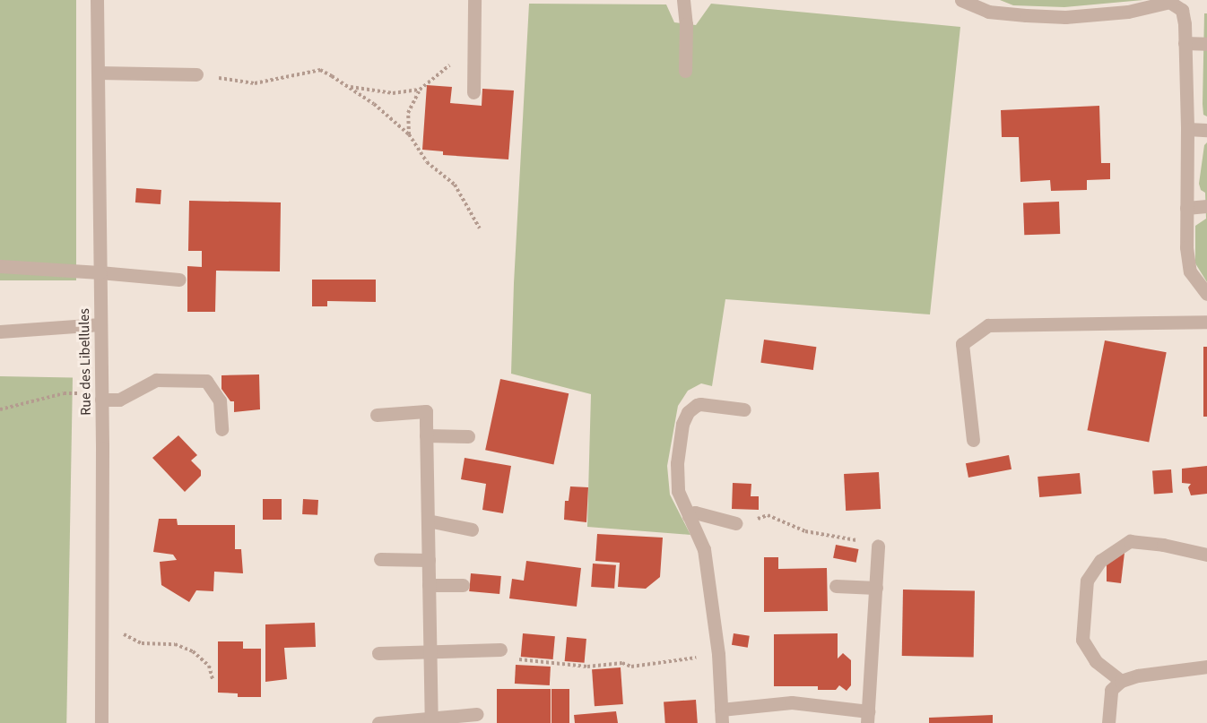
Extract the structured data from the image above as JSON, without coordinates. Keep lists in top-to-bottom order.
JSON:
{
  "streets": {
    "street": ["Rue des Libellules"]
  }
}
